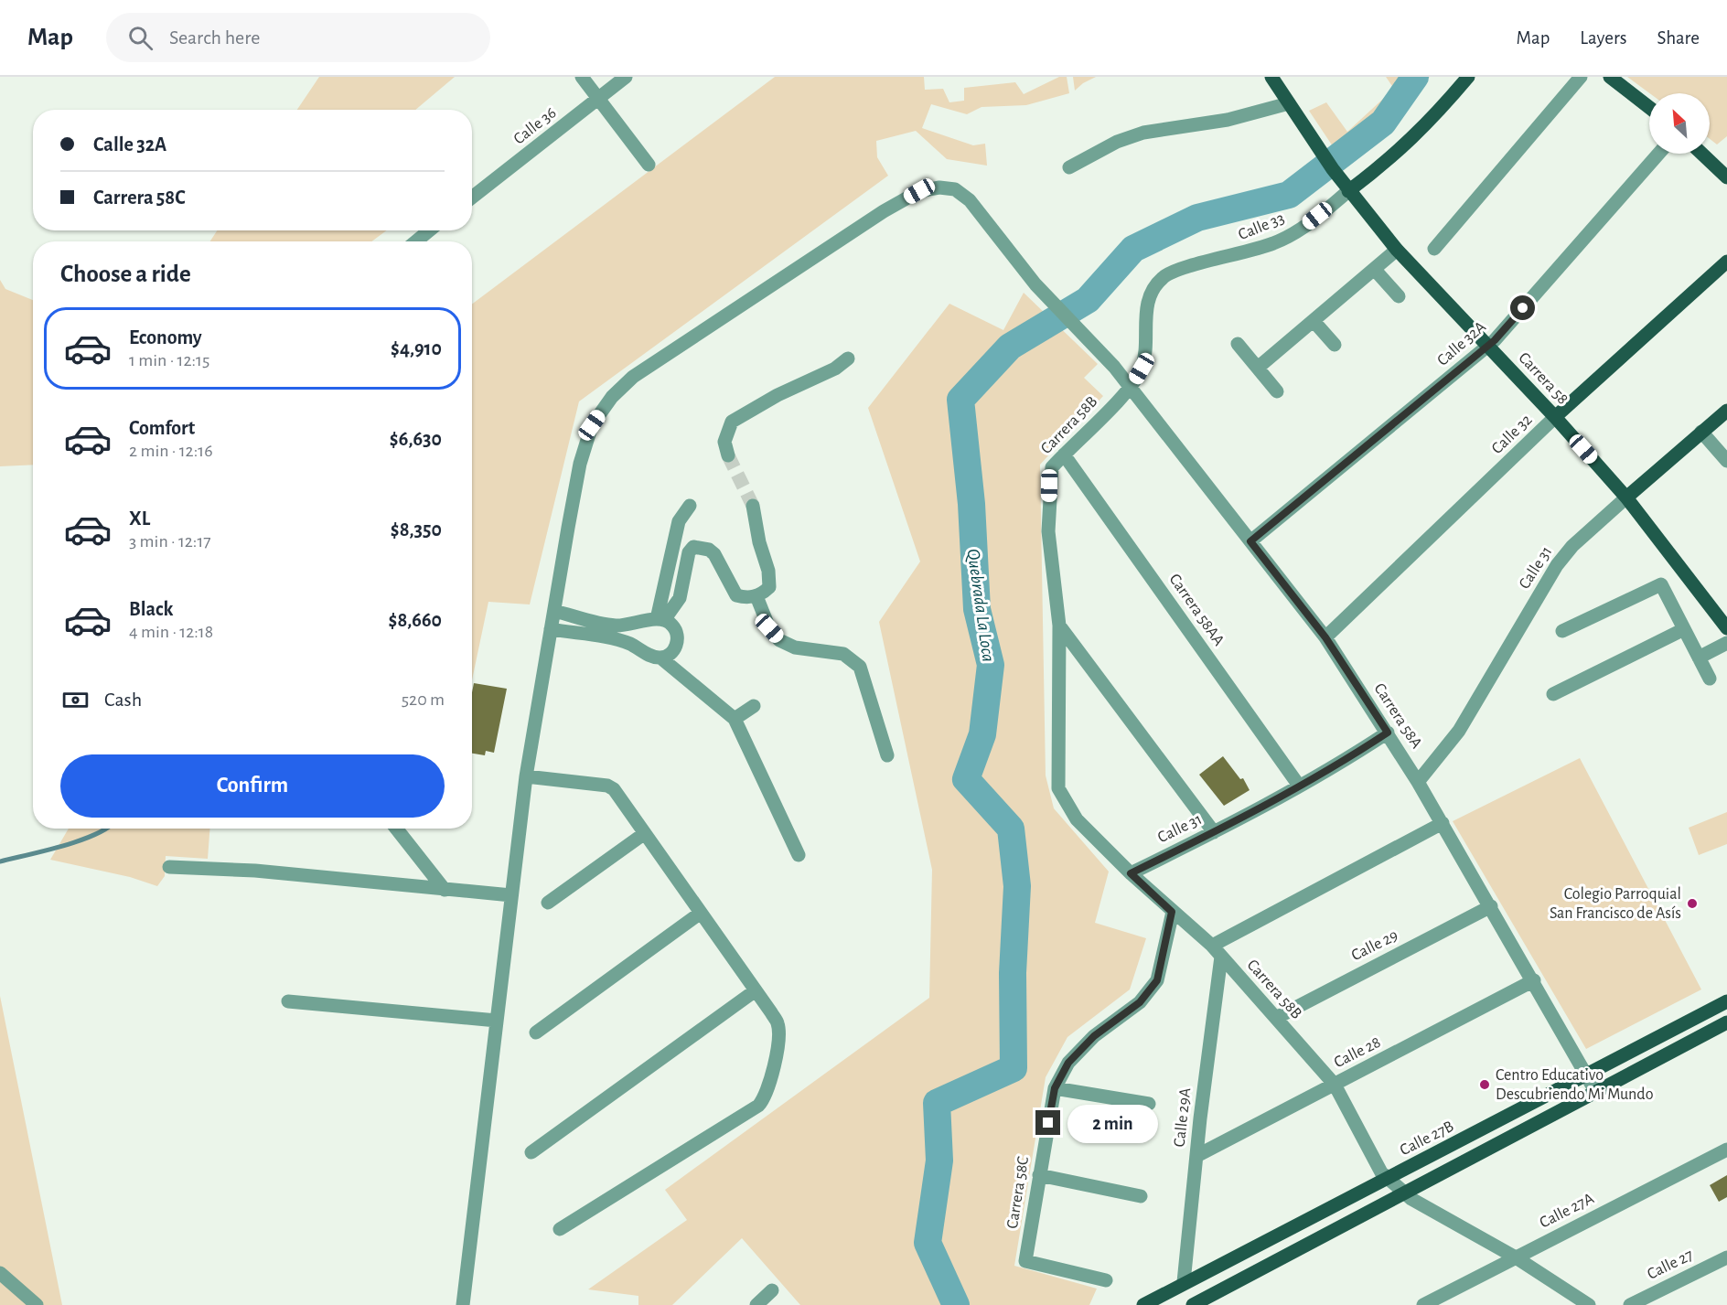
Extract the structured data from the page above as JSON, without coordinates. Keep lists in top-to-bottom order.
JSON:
{
  "streets": {
    "main road": [
      "Calle 33",
      "Carrera 58",
      "Calle 32",
      "Calle 31",
      "Calle 27B"
    ],
    "street": [
      "Calle 36",
      "Calle 32A",
      "Carrera 58B",
      "Carrera 58AA",
      "Carrera 58A",
      "Calle 29",
      "Calle 28",
      "Calle 29A",
      "Carrera 58C",
      "Calle 27A",
      "Calle 27"
    ]
  },
  "crossings": [
    ["Calle 33", "Carrera 58"],
    ["Calle 33", "Carrera 58B"],
    ["Calle 33", "Carrera 58A"],
    ["Calle 32A", "Carrera 58"],
    ["Calle 32A", "Carrera 58A"],
    ["Carrera 58", "Calle 32"],
    ["Carrera 58", "Calle 31"],
    ["Carrera 58B", "Calle 31"],
    ["Carrera 58B", "Carrera 58AA"],
    ["Carrera 58B", "Carrera 58A"],
    ["Carrera 58B", "Calle 29"],
    ["Carrera 58B", "Calle 28"],
    ["Carrera 58B", "Calle 29A"],
    ["Carrera 58B", "Calle 27B"],
    ["Carrera 58B", "Carrera 58C"],
    ["Carrera 58B", "Calle 27A"],
    ["Calle 32", "Carrera 58A"],
    ["Calle 31", "Carrera 58AA"],
    ["Calle 31", "Carrera 58A"],
    ["Carrera 58A", "Calle 29"],
    ["Carrera 58A", "Calle 28"],
    ["Carrera 58A", "Calle 27B"],
    ["Calle 28", "Calle 29A"],
    ["Calle 29A", "Calle 27B"]
  ],
  "water": ["Quebrada La Loca"],
  "places": ["Colegio Parroquial San Francisco de Asís", "Centro Educativo Descubriendo Mi Mundo"],
  "north": "top left",
  "page": {
    "header": "Map",
    "search": "Search here",
    "nav": ["Map", "Layers", "Share"],
    "banner": ["Calle 32A", "Carrera 58C"],
    "heading": "Choose a ride",
    "list": [
      {
        "name": "Economy",
        "note": "1 min · 12:15",
        "value": "$4,910"
      },
      {
        "name": "Comfort",
        "note": "2 min · 12:16",
        "value": "$6,630"
      },
      {
        "name": "XL",
        "note": "3 min · 12:17",
        "value": "$8,350"
      },
      {
        "name": "Black",
        "note": "4 min · 12:18",
        "value": "$8,660"
      }
    ],
    "pay": ["Cash", "520 m"],
    "buttons": "Confirm",
    "bubble": "2 min"
  }
}
